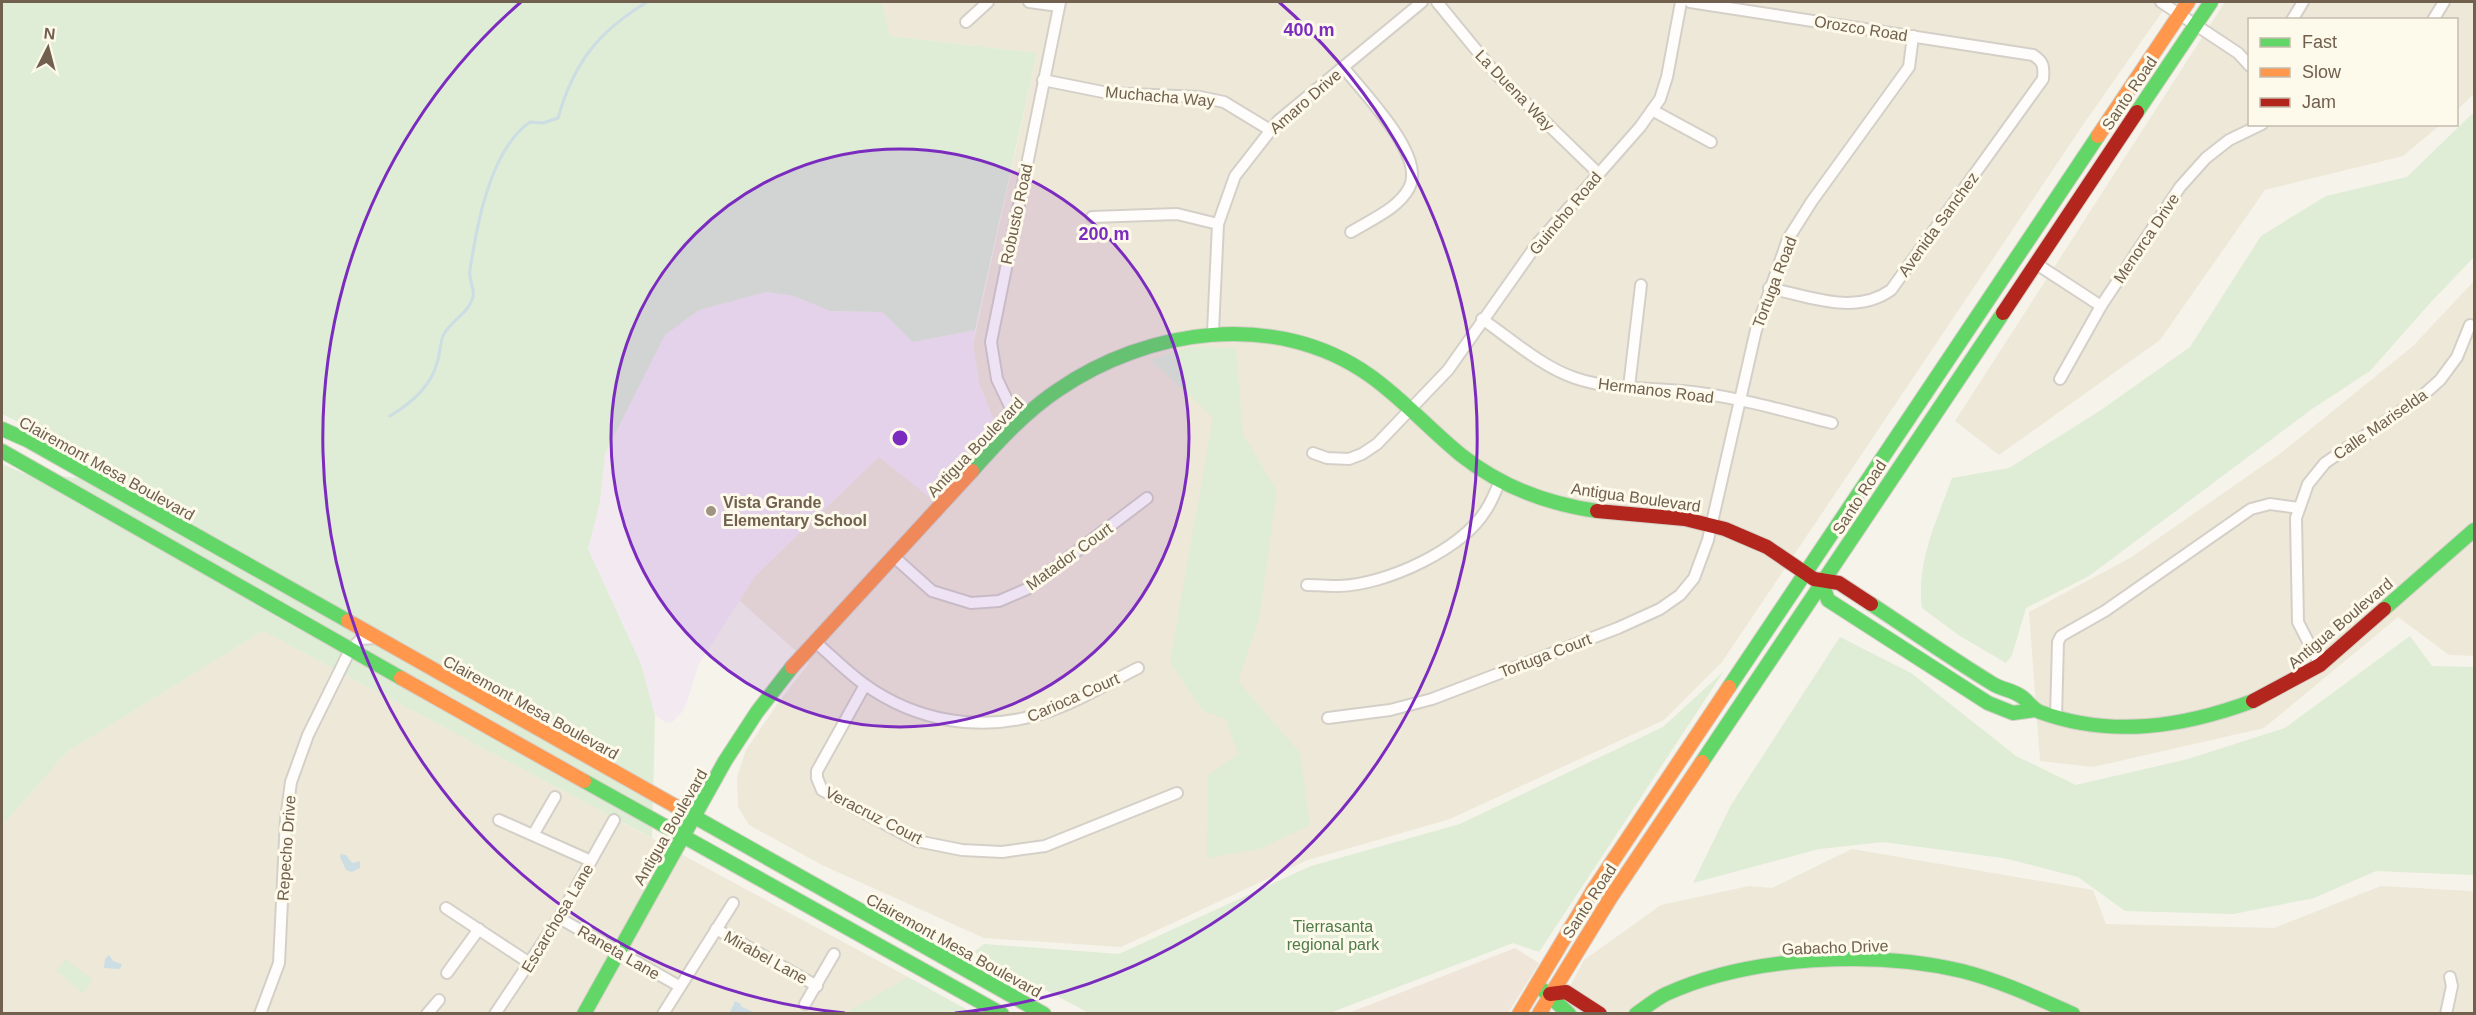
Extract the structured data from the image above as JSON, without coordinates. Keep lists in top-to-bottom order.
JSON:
{
  "streets": {
    "main road": [
      "Santo Road",
      "Antigua Boulevard",
      "Clairemont Mesa Boulevard",
      "Gabacho Drive"
    ],
    "street": [
      "Orozco Road",
      "La Duena Way",
      "Muchacha Way",
      "Amaro Drive",
      "Guincho Road",
      "Robusto Road",
      "Avenida Sanchez",
      "Menorca Drive",
      "Tortuga Road",
      "Hermanos Road",
      "Calle Mariselda",
      "Matador Court",
      "Tortuga Court",
      "Carioca Court",
      "Veracruz Court",
      "Repecho Drive",
      "Escarchosa Lane",
      "Raneta Lane",
      "Mirabel Lane"
    ]
  },
  "crossings": [
    ["Orozco Road", "Avenida Sanchez"],
    ["Orozco Road", "Tortuga Road"],
    ["La Duena Way", "Guincho Road"],
    ["Santo Road", "Antigua Boulevard"],
    ["Muchacha Way", "Amaro Drive"],
    ["Muchacha Way", "Robusto Road"],
    ["Amaro Drive", "Antigua Boulevard"],
    ["Guincho Road", "Hermanos Road"],
    ["Guincho Road", "Antigua Boulevard"],
    ["Robusto Road", "Antigua Boulevard"],
    ["Avenida Sanchez", "Tortuga Road"],
    ["Tortuga Road", "Hermanos Road"],
    ["Tortuga Road", "Antigua Boulevard"],
    ["Tortuga Road", "Tortuga Court"],
    ["Calle Mariselda", "Antigua Boulevard"],
    ["Antigua Boulevard", "Clairemont Mesa Boulevard"],
    ["Antigua Boulevard", "Matador Court"],
    ["Antigua Boulevard", "Tortuga Court"],
    ["Antigua Boulevard", "Carioca Court"],
    ["Antigua Boulevard", "Raneta Lane"],
    ["Carioca Court", "Veracruz Court"],
    ["Escarchosa Lane", "Raneta Lane"]
  ],
  "parks": ["Tierrasanta regional park"],
  "places": ["Vista Grande Elementary School"],
  "legend": ["Fast", "Slow", "Jam"],
  "north": "top",
  "rings": ["400 m", "200 m"]
}
